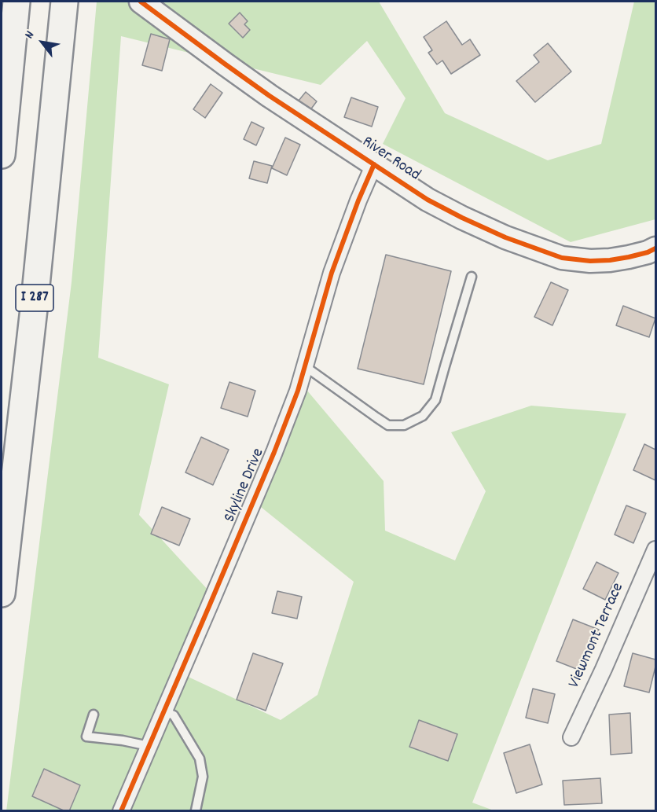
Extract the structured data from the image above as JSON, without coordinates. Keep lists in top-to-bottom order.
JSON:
{
  "streets": {
    "highway": ["I 287"],
    "street": ["River Road", "Skyline Drive", "Viewmont Terrace"]
  },
  "crossings": [
    ["River Road", "Skyline Drive"]
  ],
  "north": "top left"
}
